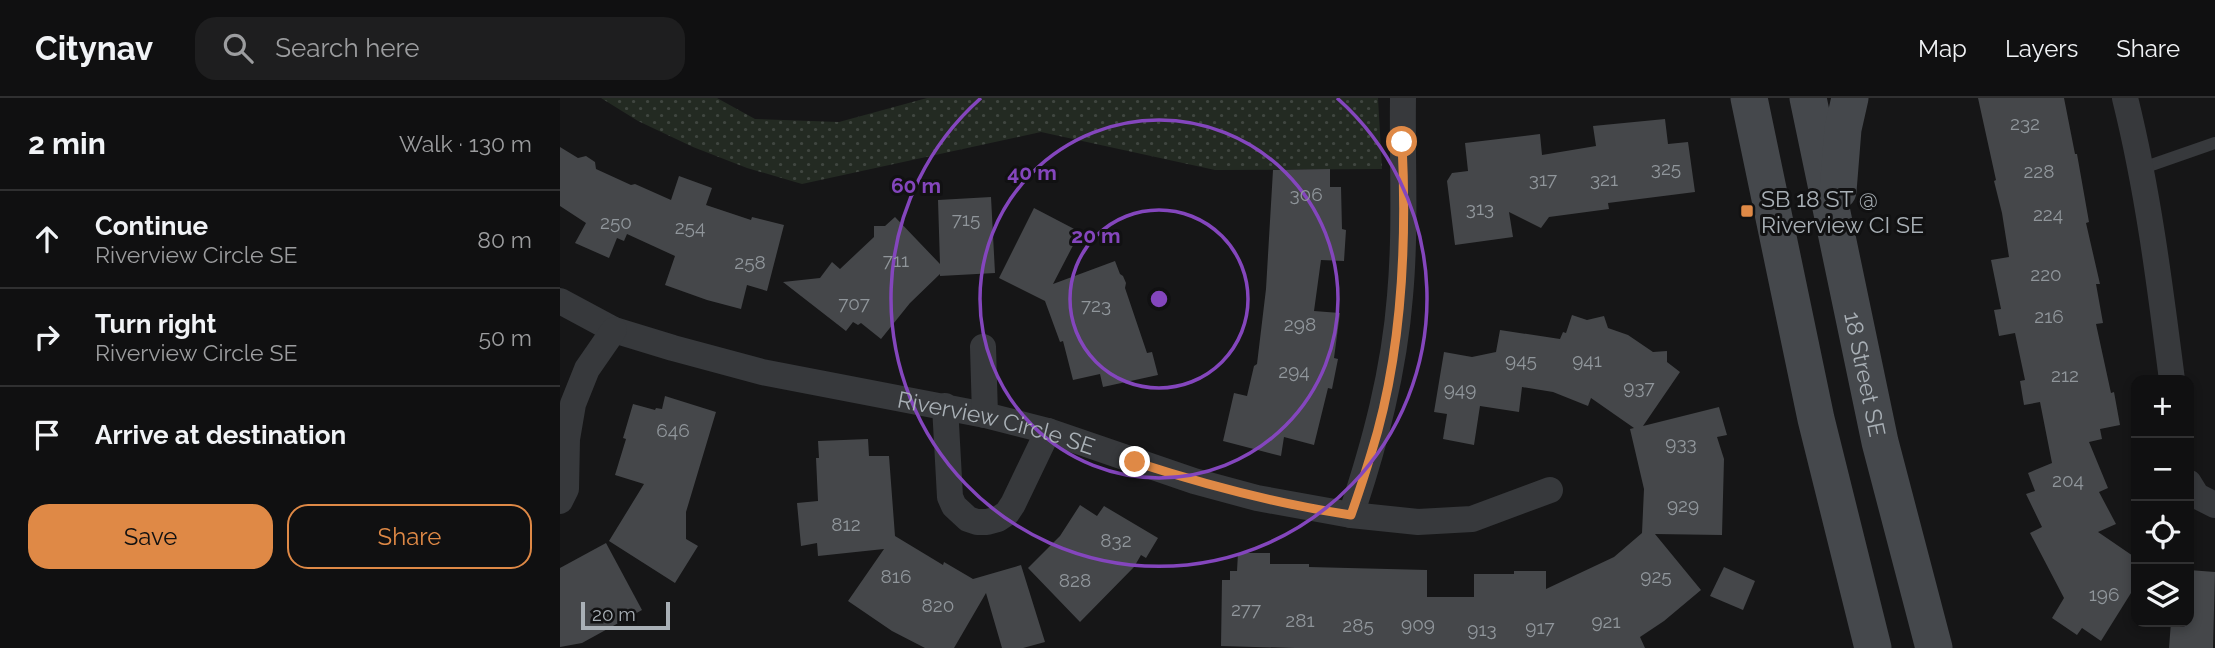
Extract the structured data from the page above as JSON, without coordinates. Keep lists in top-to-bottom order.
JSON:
{
  "streets": {
    "main road": ["18 Street SE"],
    "street": ["Riverview Circle SE"]
  },
  "places": {
    "transit": ["SB 18 ST @ Riverview CI SE"]
  },
  "house_numbers": [
    "232",
    "325",
    "228",
    "317",
    "321",
    "306",
    "313",
    "224",
    "715",
    "250",
    "254",
    "711",
    "258",
    "220",
    "707",
    "723",
    "216",
    "298",
    "945",
    "941",
    "294",
    "212",
    "937",
    "949",
    "646",
    "933",
    "204",
    "929",
    "812",
    "832",
    "816",
    "925",
    "828",
    "196",
    "820",
    "277",
    "281",
    "921",
    "909",
    "285",
    "917",
    "913"
  ],
  "scale_bar": "20 m",
  "page": {
    "header": "Citynav",
    "search": "Search here",
    "nav": ["Map", "Layers", "Share"],
    "heading": ["2 min", "Walk · 130 m"],
    "list": [
      ["Continue", "Riverview Circle SE", "80 m"],
      ["Turn right", "Riverview Circle SE", "50 m"],
      "Arrive at destination"
    ],
    "map_buttons": ["+", "−"],
    "buttons": ["Save", "Share"],
    "scale": "20 m"
  },
  "rings": ["40 m", "60 m", "20 m"]
}
